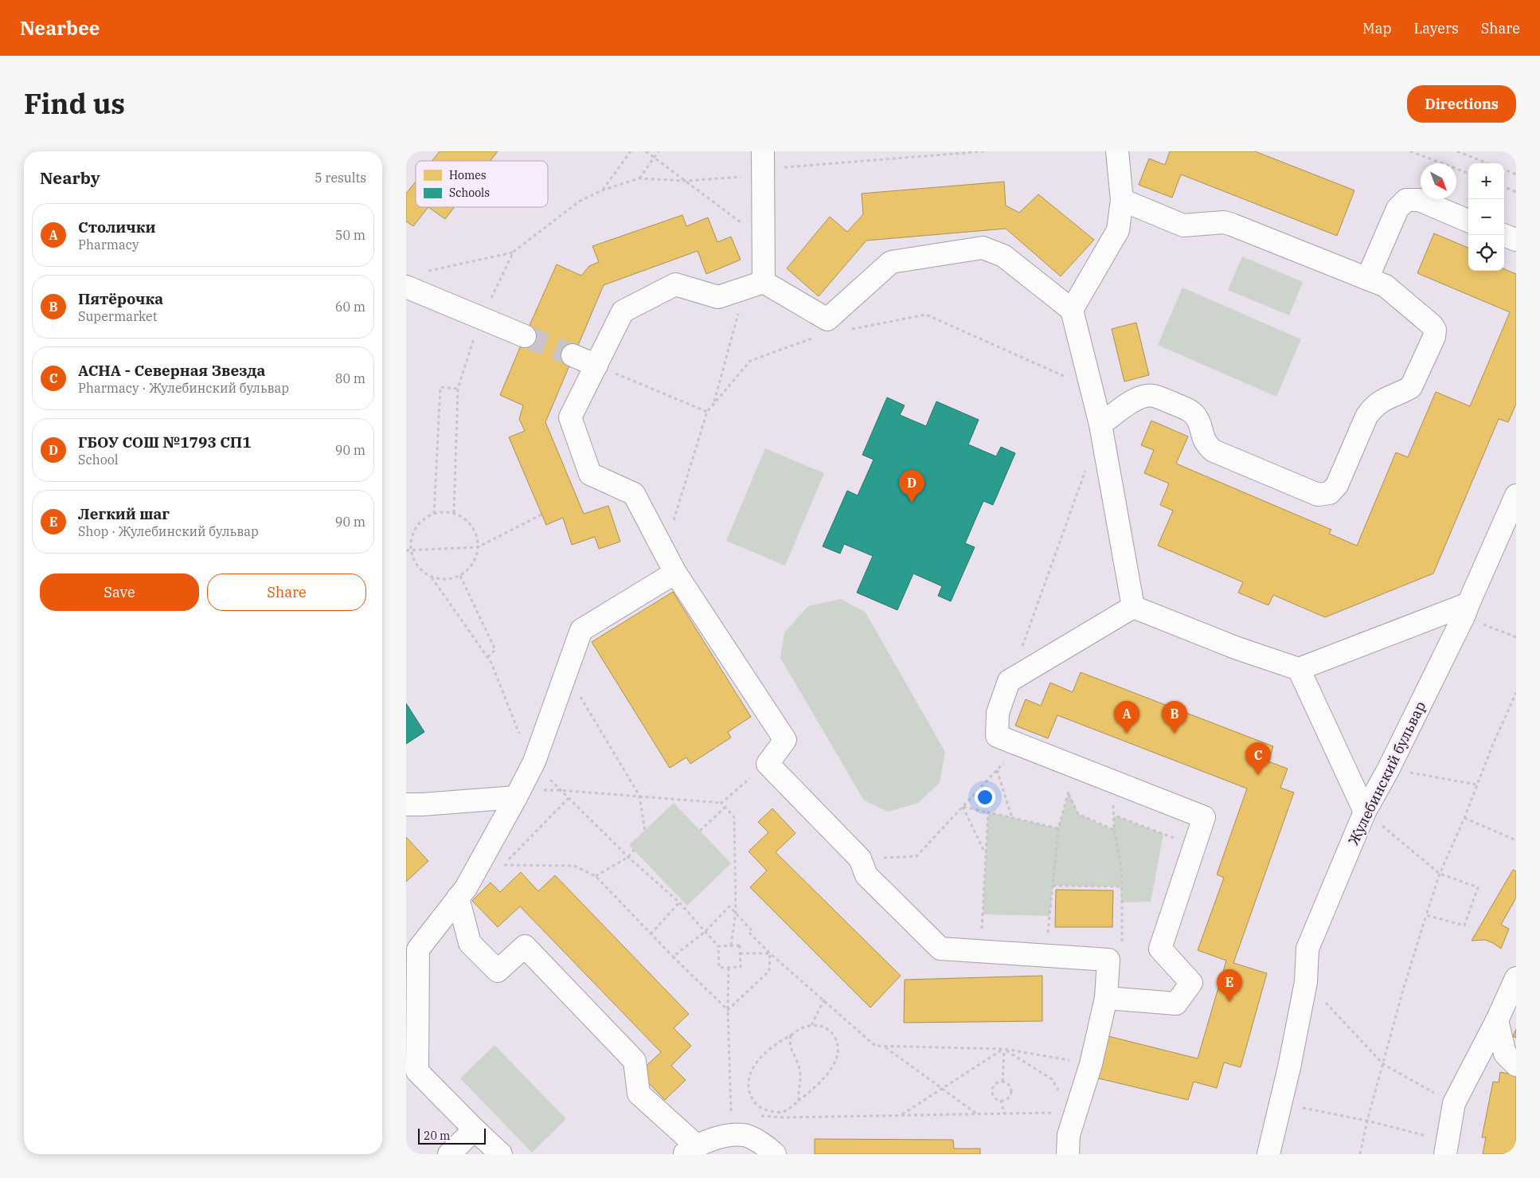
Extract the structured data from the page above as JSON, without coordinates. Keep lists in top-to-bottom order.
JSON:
{
  "streets": {
    "street": ["Жулебинский бульвар"]
  },
  "legend": ["Homes", "Schools"],
  "scale_bar": "20 m",
  "north": "bottom right",
  "page": {
    "header": "Nearbee",
    "nav": ["Map", "Layers", "Share"],
    "title": "Find us",
    "buttons": [
      "Directions",
      ["Save", "Share"]
    ],
    "heading": ["Nearby", "5 results"],
    "map_buttons": ["+", "−"],
    "list": [
      {
        "mark": "A",
        "name": "Столички",
        "note": "Pharmacy",
        "value": "50 m"
      },
      {
        "mark": "B",
        "name": "Пятёрочка",
        "note": "Supermarket",
        "value": "60 m"
      },
      {
        "mark": "C",
        "name": "АСНА - Северная Звезда",
        "note": "Pharmacy · Жулебинский бульвар",
        "value": "80 m"
      },
      {
        "mark": "D",
        "name": "ГБОУ СОШ №1793 СП1",
        "note": "School",
        "value": "90 m"
      },
      {
        "mark": "E",
        "name": "Легкий шаг",
        "note": "Shop · Жулебинский бульвар",
        "value": "90 m"
      }
    ],
    "pins": [
      "D",
      "A",
      "B",
      "C",
      "E"
    ],
    "scale": "20 m"
  }
}
